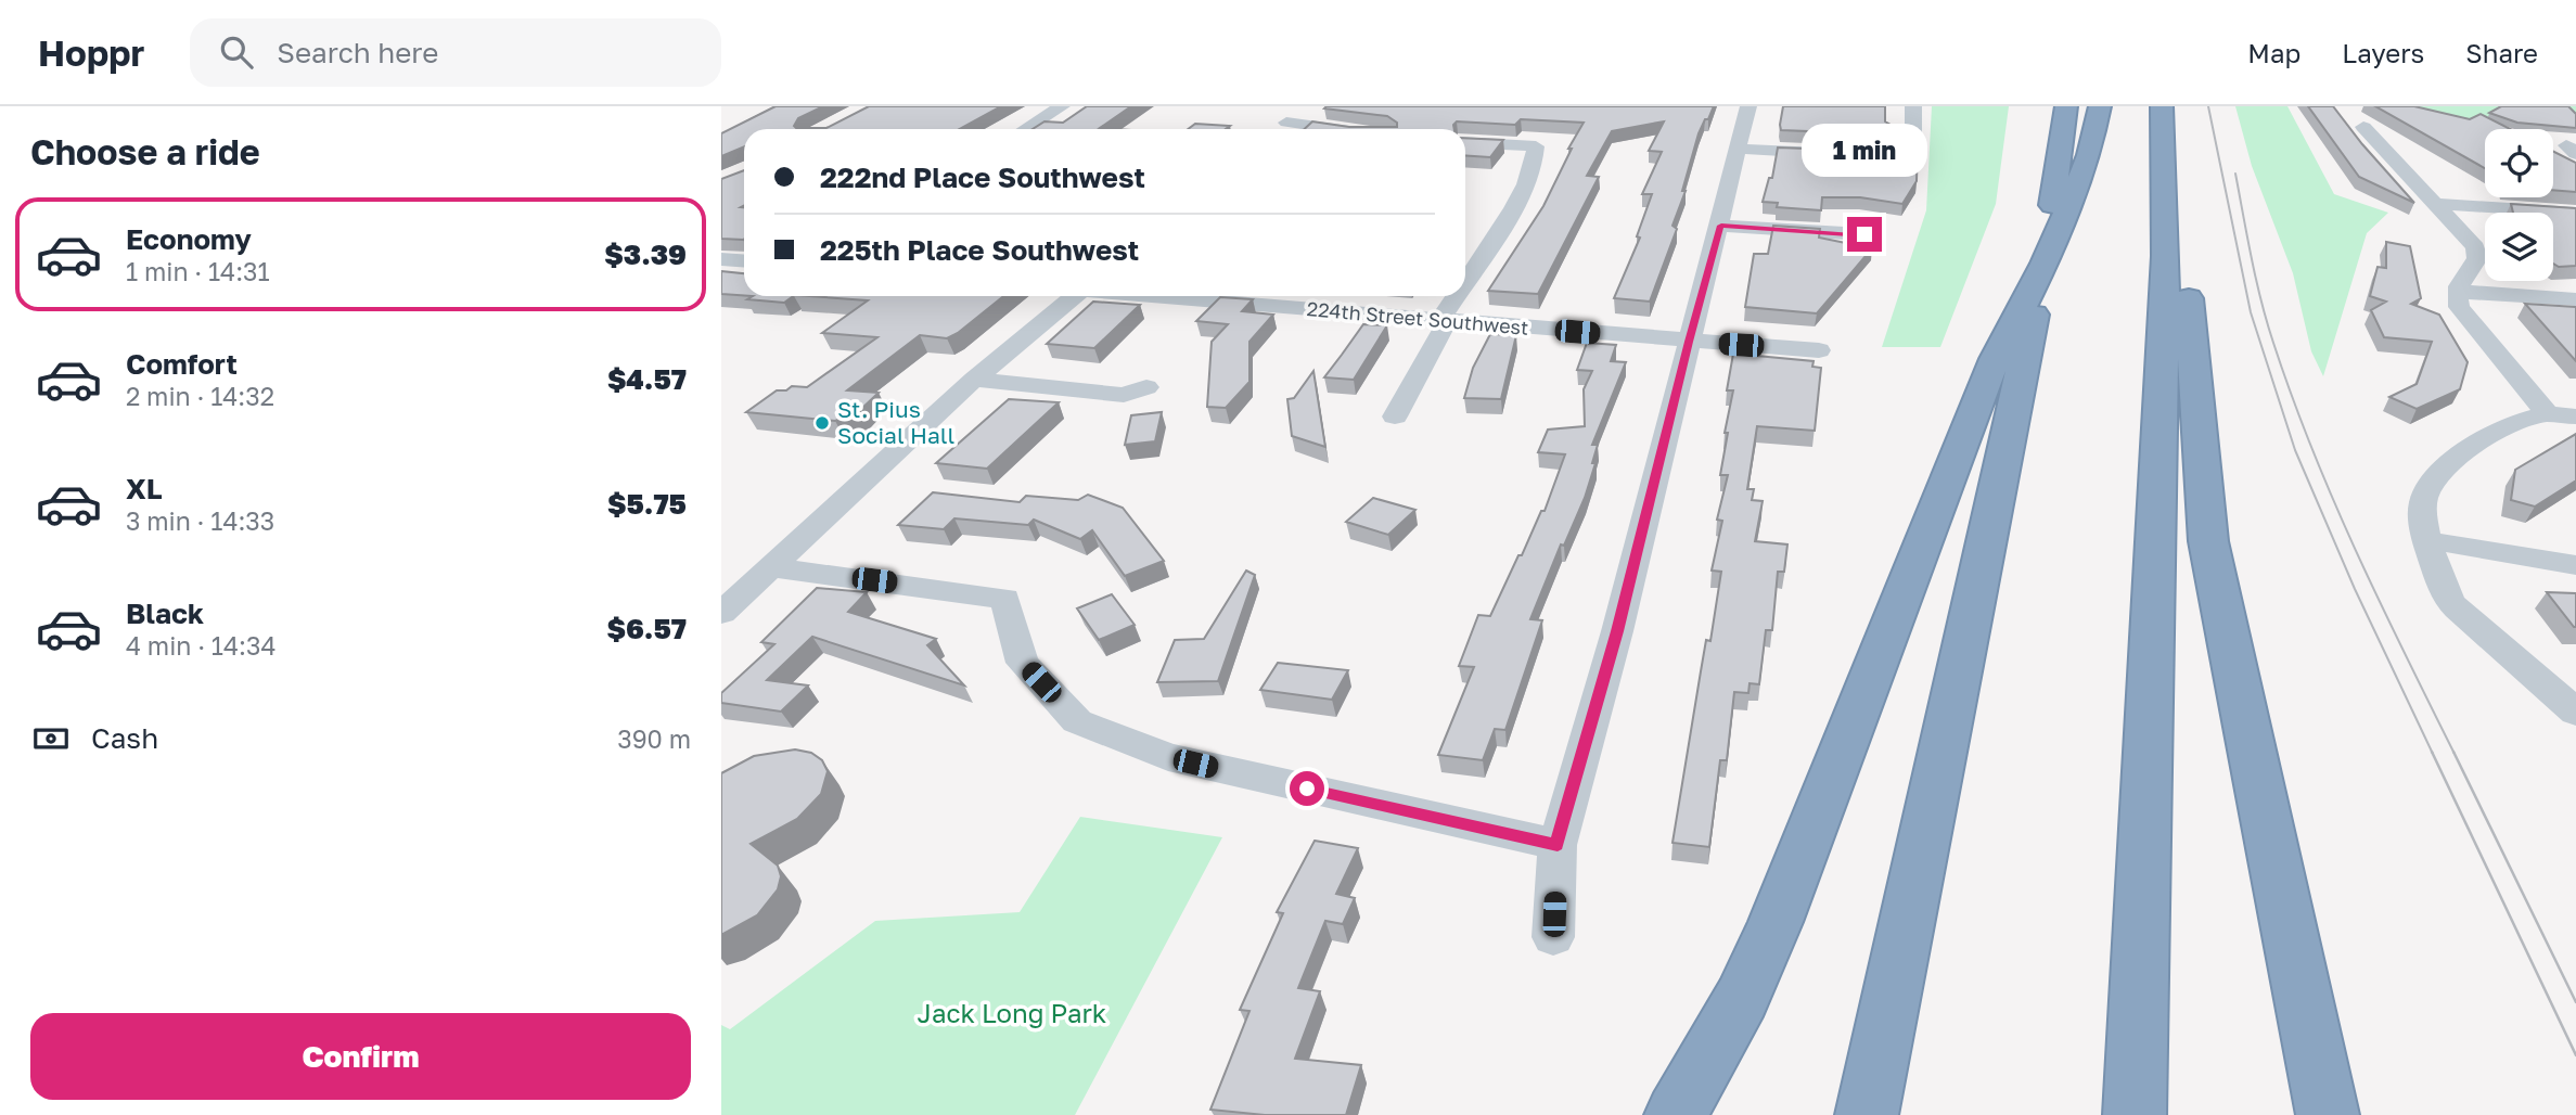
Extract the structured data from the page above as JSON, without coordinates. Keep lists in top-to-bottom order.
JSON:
{
  "streets": {
    "street": ["224th Street Southwest"]
  },
  "parks": ["Jack Long Park"],
  "places": ["St. Pius Social Hall"],
  "page": {
    "header": "Hoppr",
    "search": "Search here",
    "nav": ["Map", "Layers", "Share"],
    "heading": "Choose a ride",
    "bubble": "1 min",
    "banner": ["222nd Place Southwest", "225th Place Southwest"],
    "list": [
      {
        "name": "Economy",
        "note": "1 min · 14:31",
        "value": "$3.39"
      },
      {
        "name": "Comfort",
        "note": "2 min · 14:32",
        "value": "$4.57"
      },
      {
        "name": "XL",
        "note": "3 min · 14:33",
        "value": "$5.75"
      },
      {
        "name": "Black",
        "note": "4 min · 14:34",
        "value": "$6.57"
      }
    ],
    "pay": ["Cash", "390 m"],
    "buttons": "Confirm"
  }
}
